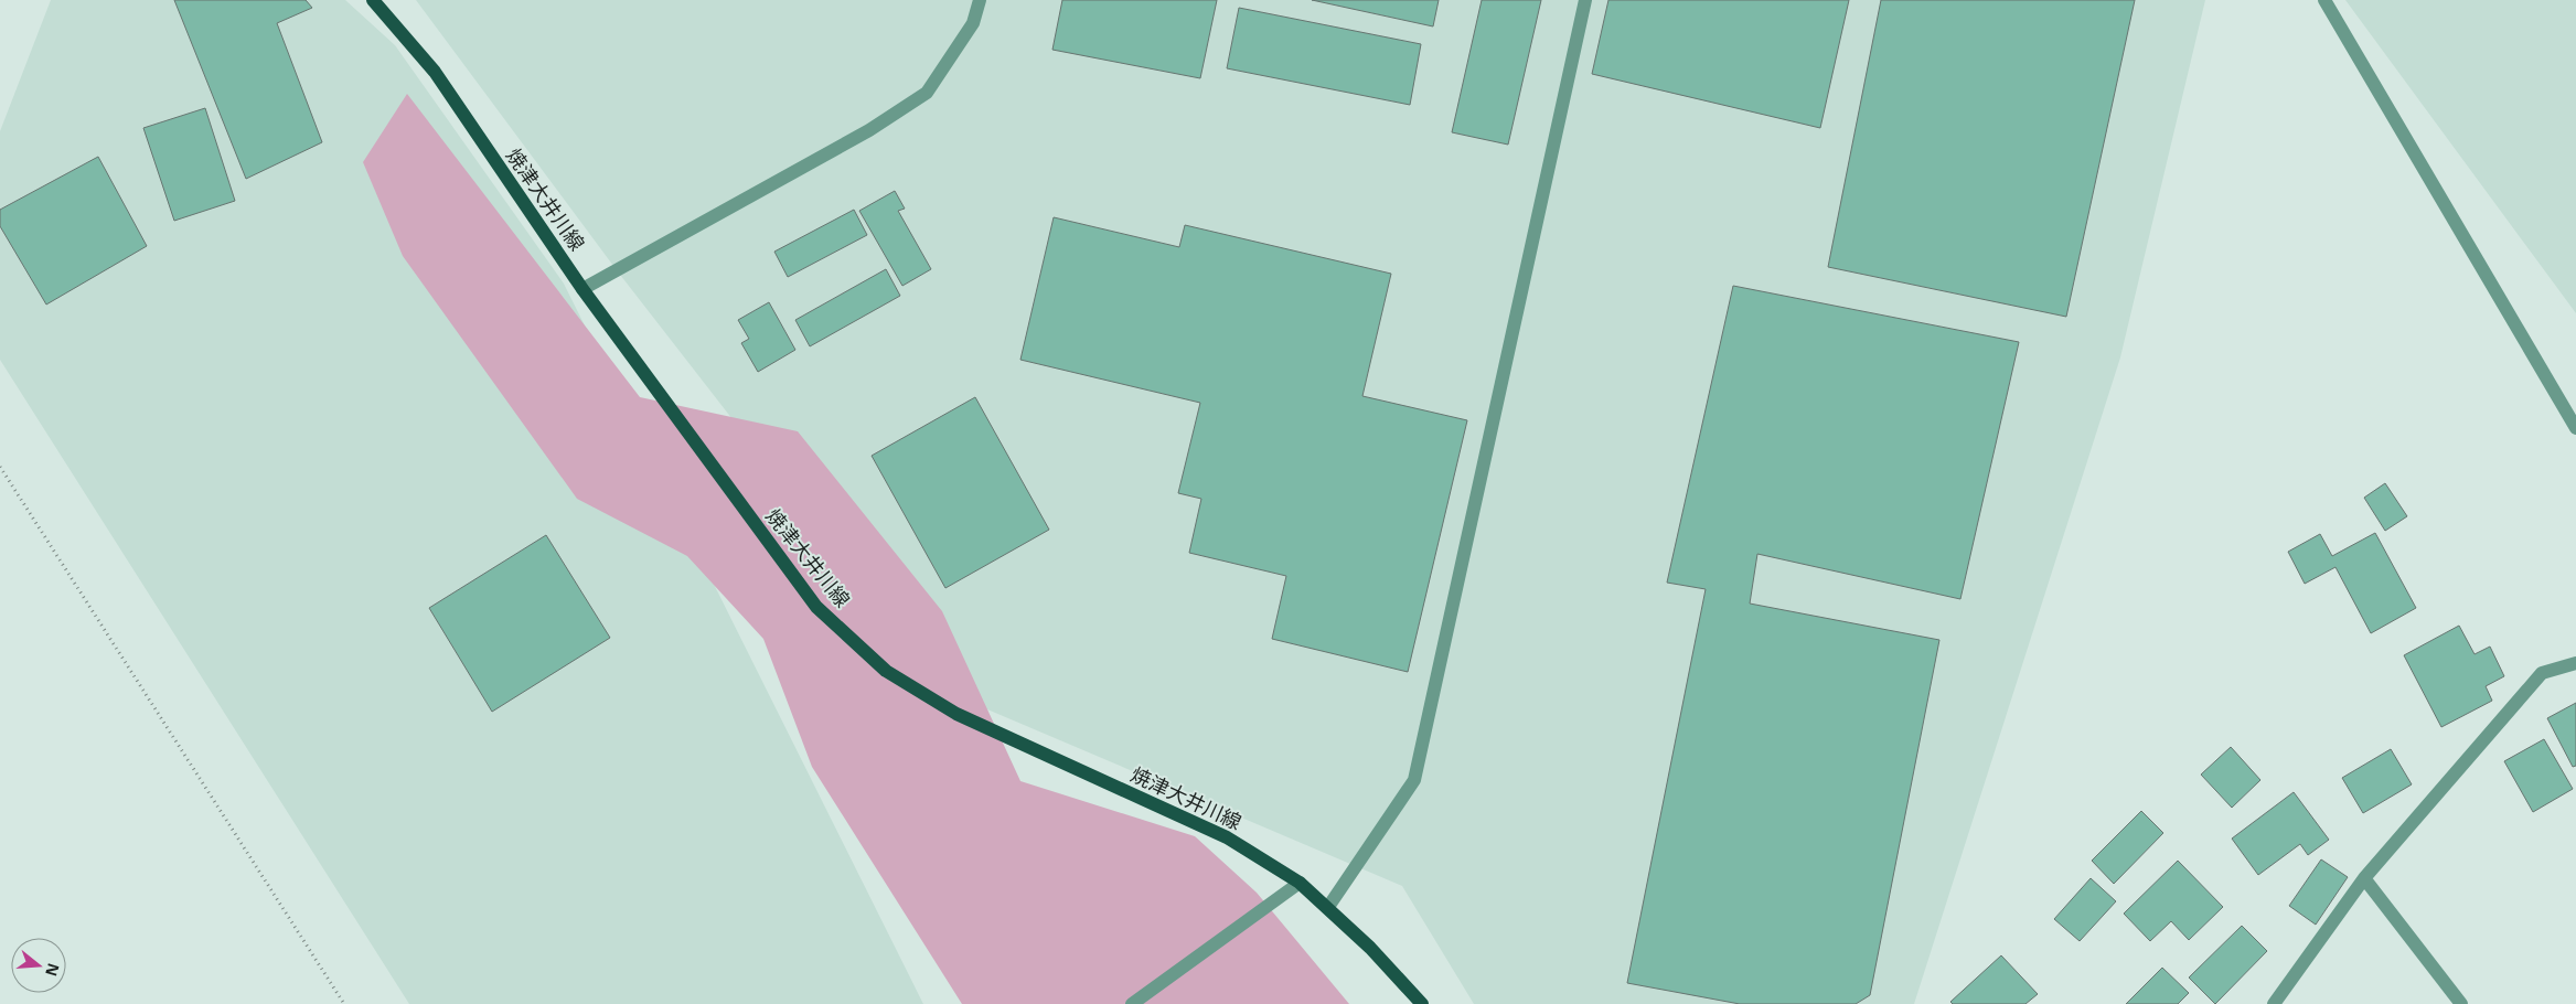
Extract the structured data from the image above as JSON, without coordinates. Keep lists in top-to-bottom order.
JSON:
{
  "streets": {
    "main road": ["焼津大井川線"]
  },
  "north": "right"
}
